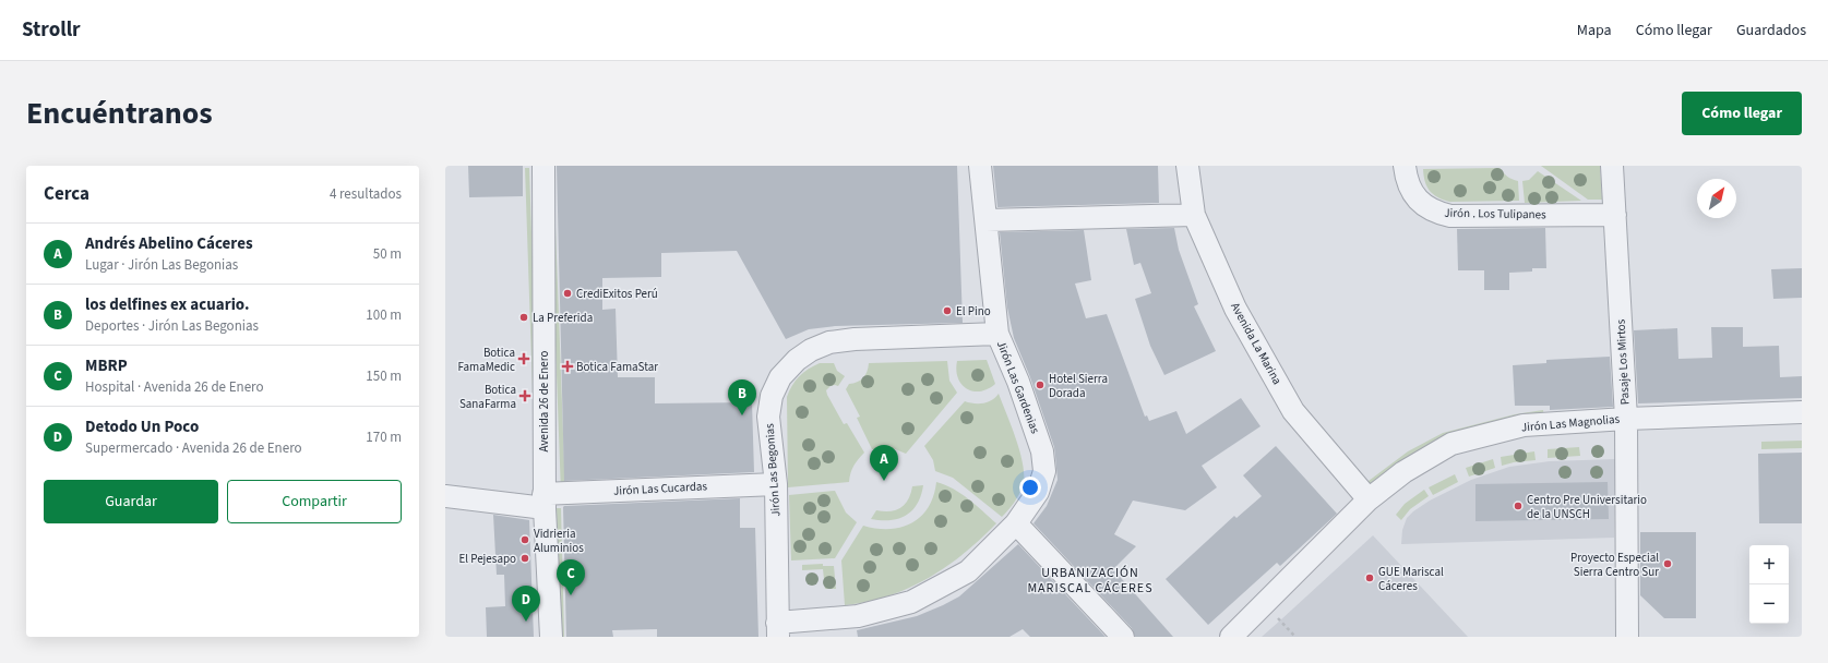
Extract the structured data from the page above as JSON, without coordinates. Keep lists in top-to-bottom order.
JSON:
{
  "streets": {
    "street": [
      "Jirón . Los Tulipanes",
      "Avenida La Marina",
      "Pasaje Los Mirtos",
      "Jirón Las Gardenias",
      "Avenida 26 de Enero",
      "Jirón Las Magnolias",
      "Jirón Las Begonias",
      "Jirón Las Cucardas"
    ]
  },
  "crossings": [
    ["Jirón . Los Tulipanes", "Pasaje Los Mirtos"],
    ["Avenida La Marina", "Jirón Las Magnolias"],
    ["Pasaje Los Mirtos", "Jirón Las Magnolias"],
    ["Jirón Las Gardenias", "Jirón Las Begonias"],
    ["Avenida 26 de Enero", "Jirón Las Cucardas"],
    ["Jirón Las Begonias", "Jirón Las Cucardas"]
  ],
  "districts": ["URBANIZACIÓN MARISCAL CÁCERES"],
  "places": {
    "other": [
      "CrediExitos Perú",
      "El Pino",
      "La Preferida",
      "Hotel Sierra Dorada",
      "Centro Pre Universitario de la UNSCH",
      "Vidrieria Aluminios",
      "El Pejesapo",
      "Proyecto Especial Sierra Centro Sur",
      "GUE Mariscal Cáceres"
    ],
    "health": ["Botica FamaMedic", "Botica FamaStar", "Botica SanaFarma"]
  },
  "north": "top right",
  "page": {
    "header": "Strollr",
    "nav": ["Mapa", "Cómo llegar", "Guardados"],
    "title": "Encuéntranos",
    "buttons": [
      "Cómo llegar",
      ["Guardar", "Compartir"]
    ],
    "heading": ["Cerca", "4 resultados"],
    "list": [
      {
        "mark": "A",
        "name": "Andrés Abelino Cáceres",
        "note": "Lugar · Jirón Las Begonias",
        "value": "50 m"
      },
      {
        "mark": "B",
        "name": "los delfines ex acuario.",
        "note": "Deportes · Jirón Las Begonias",
        "value": "100 m"
      },
      {
        "mark": "C",
        "name": "MBRP",
        "note": "Hospital · Avenida 26 de Enero",
        "value": "150 m"
      },
      {
        "mark": "D",
        "name": "Detodo Un Poco",
        "note": "Supermercado · Avenida 26 de Enero",
        "value": "170 m"
      }
    ],
    "pins": [
      "B",
      "A",
      "C",
      "D"
    ],
    "map_buttons": ["+", "−"]
  }
}
